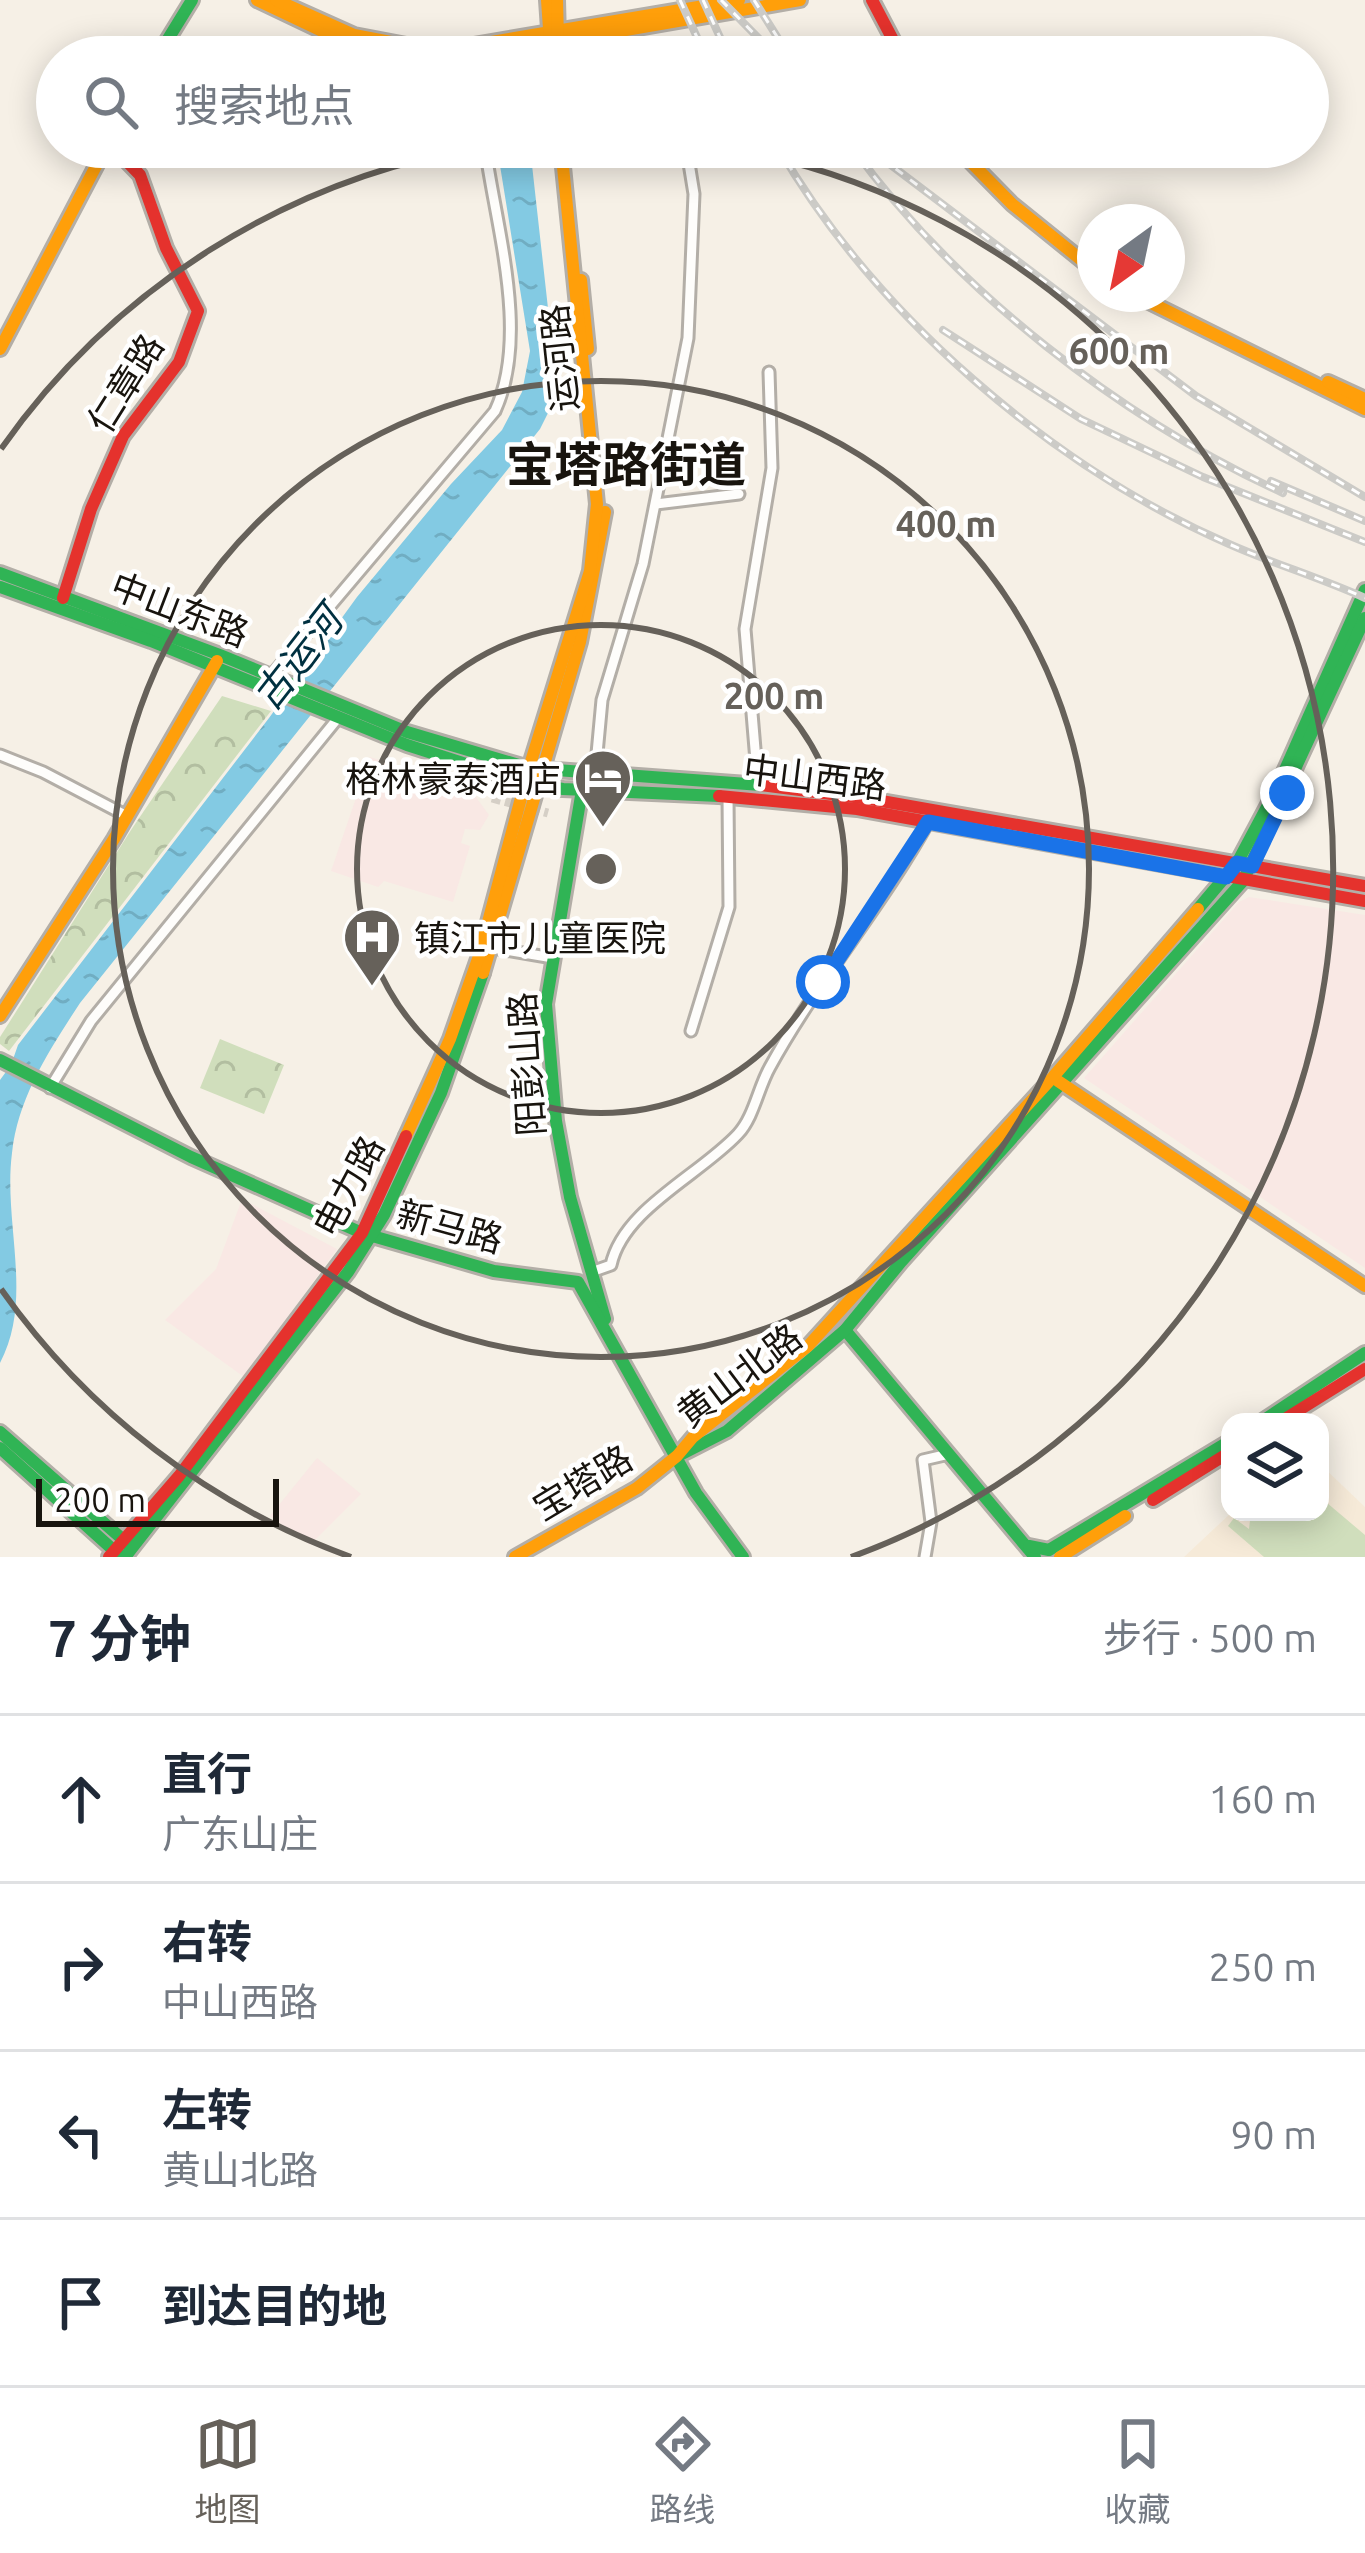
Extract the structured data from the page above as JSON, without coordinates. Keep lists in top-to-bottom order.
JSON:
{
  "streets": {
    "main road": [
      "运河路",
      "仁章路",
      "中山东路",
      "中山西路",
      "阳彭山路",
      "电力路",
      "新马路",
      "黄山北路",
      "宝塔路"
    ]
  },
  "crossings": [
    ["运河路", "中山东路"],
    ["运河路", "中山西路"],
    ["运河路", "电力路"],
    ["仁章路", "中山东路"],
    ["中山东路", "中山西路"],
    ["中山东路", "电力路"],
    ["中山西路", "阳彭山路"],
    ["中山西路", "电力路"],
    ["中山西路", "黄山北路"],
    ["阳彭山路", "新马路"],
    ["电力路", "新马路"],
    ["新马路", "黄山北路"],
    ["新马路", "宝塔路"],
    ["黄山北路", "宝塔路"]
  ],
  "districts": ["宝塔路街道"],
  "water": ["古运河"],
  "places": {
    "hotel": ["格林豪泰酒店"],
    "hospital": ["镇江市儿童医院"]
  },
  "scale_bar": "200 m",
  "north": "bottom left",
  "page": {
    "search": "搜索地点",
    "scale": "200 m",
    "heading": ["7 分钟", "步行 · 500 m"],
    "list": [
      ["直行", "广东山庄", "160 m"],
      ["右转", "中山西路", "250 m"],
      ["左转", "黄山北路", "90 m"],
      "到达目的地"
    ],
    "nav": ["地图", "路线", "收藏"]
  },
  "rings": ["600 m", "400 m", "200 m"]
}
